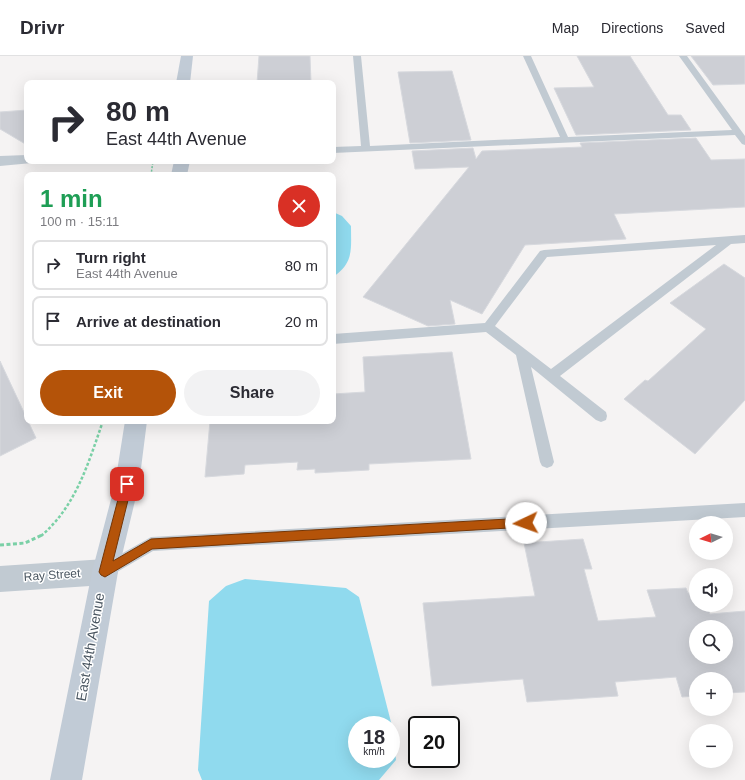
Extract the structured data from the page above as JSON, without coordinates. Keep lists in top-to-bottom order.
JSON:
{
  "streets": {
    "street": ["Ray Street", "East 44th Avenue"]
  },
  "crossings": [
    ["Ray Street", "East 44th Avenue"]
  ],
  "north": "left",
  "page": {
    "header": "Drivr",
    "nav": ["Map", "Directions", "Saved"],
    "turn": ["80 m", "East 44th Avenue"],
    "heading": ["1 min", "100 m · 15:11"],
    "list": [
      {
        "name": "Turn right",
        "note": "East 44th Avenue",
        "value": "80 m"
      },
      {
        "name": "Arrive at destination",
        "value": "20 m"
      }
    ],
    "buttons": ["Exit", "Share"],
    "map_buttons": ["+", "−"],
    "speed": "18 km/h",
    "limit": "20"
  }
}
